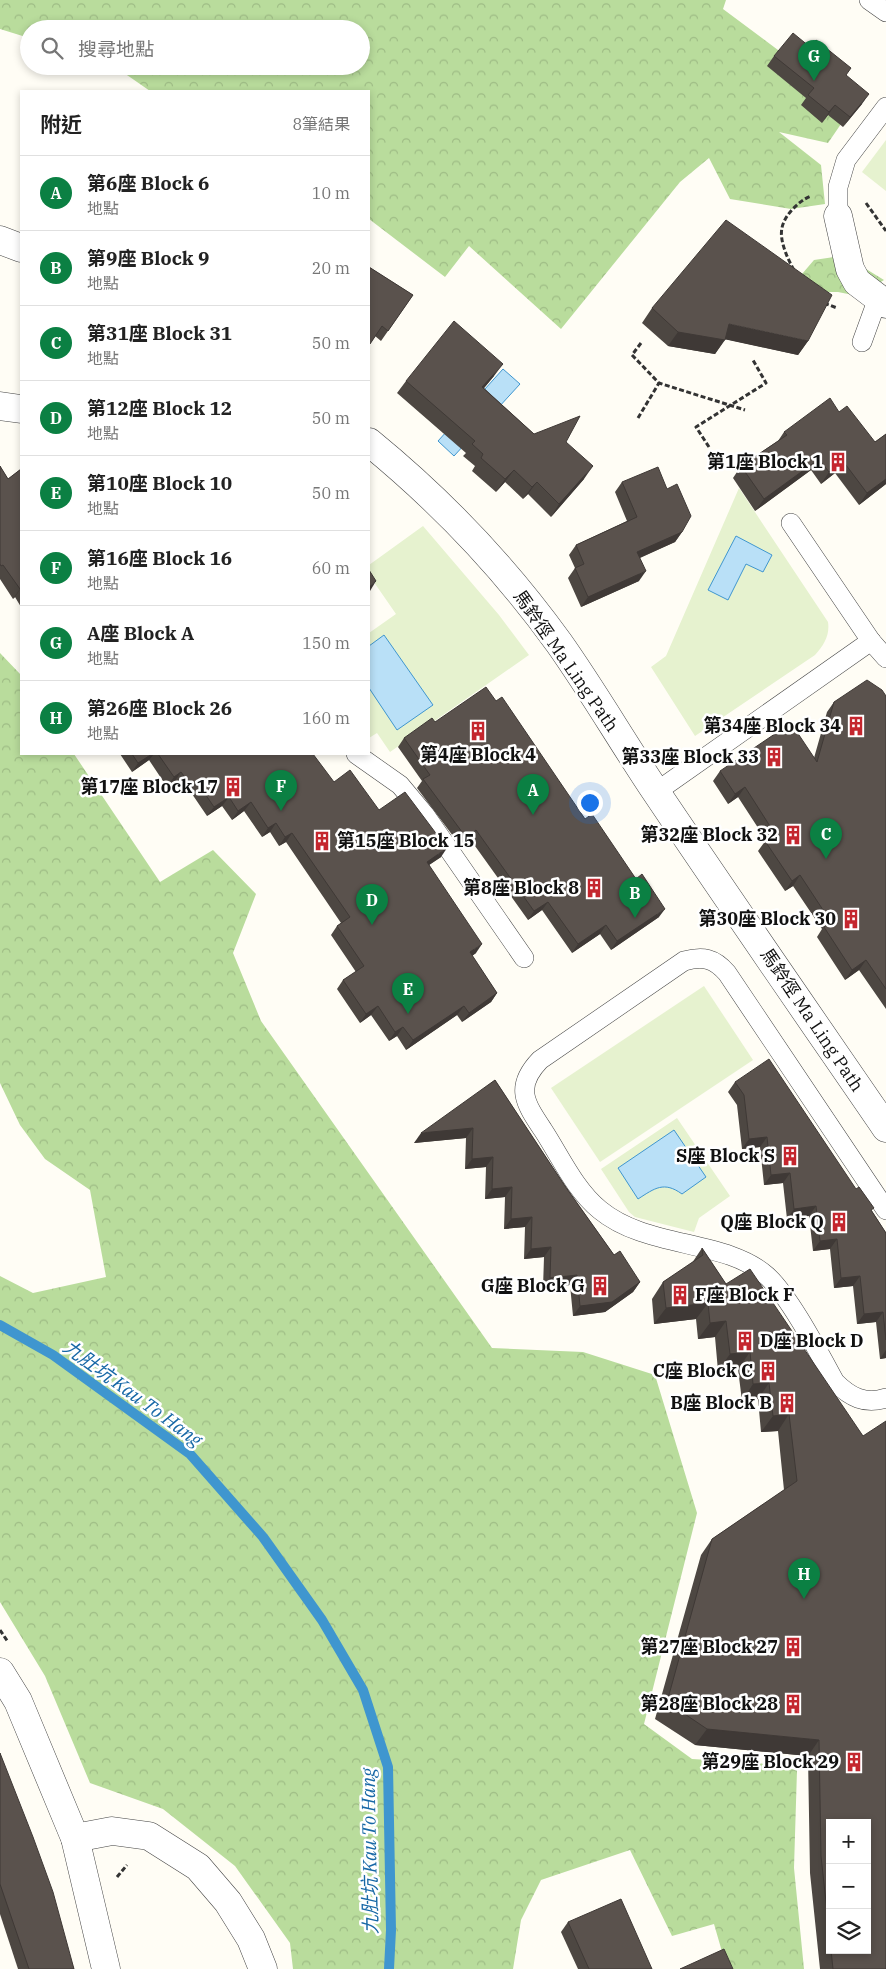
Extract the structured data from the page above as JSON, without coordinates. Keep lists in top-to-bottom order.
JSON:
{
  "streets": {
    "street": ["馬鈴徑 Ma Ling Path"]
  },
  "water": ["九肚坑 Kau To Hang"],
  "places": {
    "building": [
      "第1座 Block 1",
      "第34座 Block 34",
      "第4座 Block 4",
      "第33座 Block 33",
      "第17座 Block 17",
      "第32座 Block 32",
      "第15座 Block 15",
      "第8座 Block 8",
      "第30座 Block 30",
      "S座 Block S",
      "Q座 Block Q",
      "G座 Block G",
      "F座 Block F",
      "D座 Block D",
      "C座 Block C",
      "B座 Block B",
      "第27座 Block 27",
      "第28座 Block 28",
      "第29座 Block 29"
    ]
  },
  "page": {
    "search": "搜尋地點",
    "pins": [
      "G",
      "F",
      "A",
      "C",
      "B",
      "D",
      "E",
      "H"
    ],
    "heading": ["附近", "8筆結果"],
    "list": [
      {
        "mark": "A",
        "name": "第6座 Block 6",
        "note": "地點",
        "value": "10 m"
      },
      {
        "mark": "B",
        "name": "第9座 Block 9",
        "note": "地點",
        "value": "20 m"
      },
      {
        "mark": "C",
        "name": "第31座 Block 31",
        "note": "地點",
        "value": "50 m"
      },
      {
        "mark": "D",
        "name": "第12座 Block 12",
        "note": "地點",
        "value": "50 m"
      },
      {
        "mark": "E",
        "name": "第10座 Block 10",
        "note": "地點",
        "value": "50 m"
      },
      {
        "mark": "F",
        "name": "第16座 Block 16",
        "note": "地點",
        "value": "60 m"
      },
      {
        "mark": "G",
        "name": "A座 Block A",
        "note": "地點",
        "value": "150 m"
      },
      {
        "mark": "H",
        "name": "第26座 Block 26",
        "note": "地點",
        "value": "160 m"
      }
    ],
    "map_buttons": ["+", "−"]
  }
}
